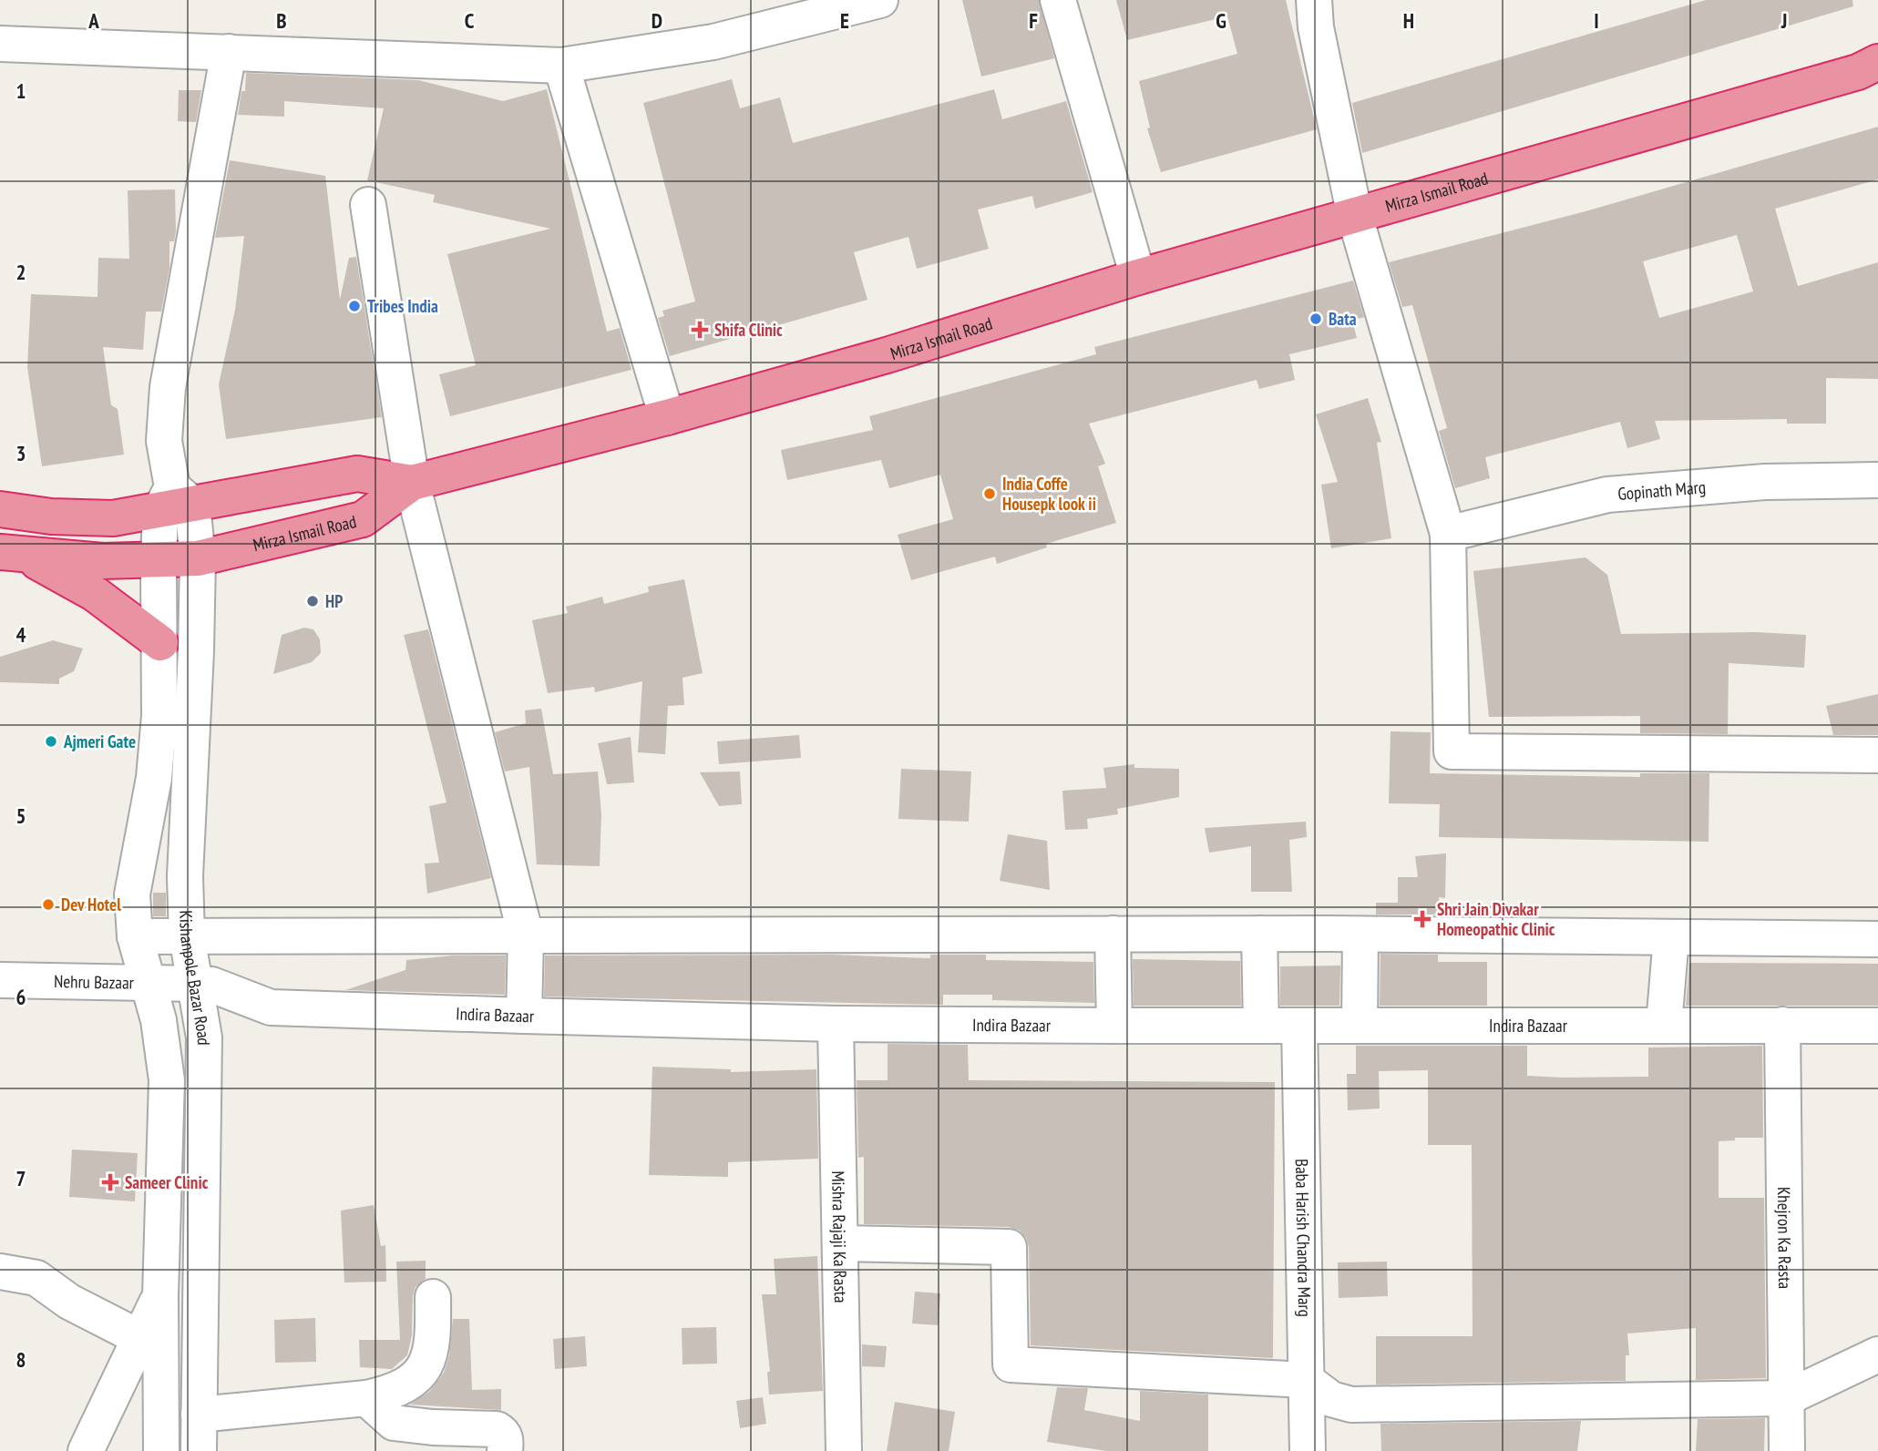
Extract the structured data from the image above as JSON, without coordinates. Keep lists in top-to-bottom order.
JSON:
{
  "streets": {
    "highway": ["Mirza Ismail Road"],
    "street": [
      "Gopinath Marg",
      "Kishanpole Bazar Road",
      "Nehru Bazaar",
      "Indira Bazaar",
      "Mishra Rajaji Ka Rasta",
      "Baba Harish Chandra Marg",
      "Khejron Ka Rasta"
    ]
  },
  "crossings": [
    ["Mirza Ismail Road", "Kishanpole Bazar Road"],
    ["Kishanpole Bazar Road", "Indira Bazaar"],
    ["Nehru Bazaar", "Indira Bazaar"],
    ["Indira Bazaar", "Mishra Rajaji Ka Rasta"],
    ["Indira Bazaar", "Baba Harish Chandra Marg"],
    ["Indira Bazaar", "Khejron Ka Rasta"]
  ],
  "places": {
    "other": [
      "Tribes India",
      "Bata",
      "India Coffe Housepk look ii",
      "HP",
      "Ajmeri Gate",
      "Dev Hotel"
    ],
    "health": ["Shifa Clinic", "Shri Jain Divakar Homeopathic Clinic", "Sameer Clinic"]
  },
  "grid": {
    "columns": [
      "A",
      "B",
      "C",
      "D",
      "E",
      "F",
      "G",
      "H",
      "I",
      "J"
    ],
    "rows": [
      "1",
      "2",
      "3",
      "4",
      "5",
      "6",
      "7",
      "8"
    ]
  }
}
